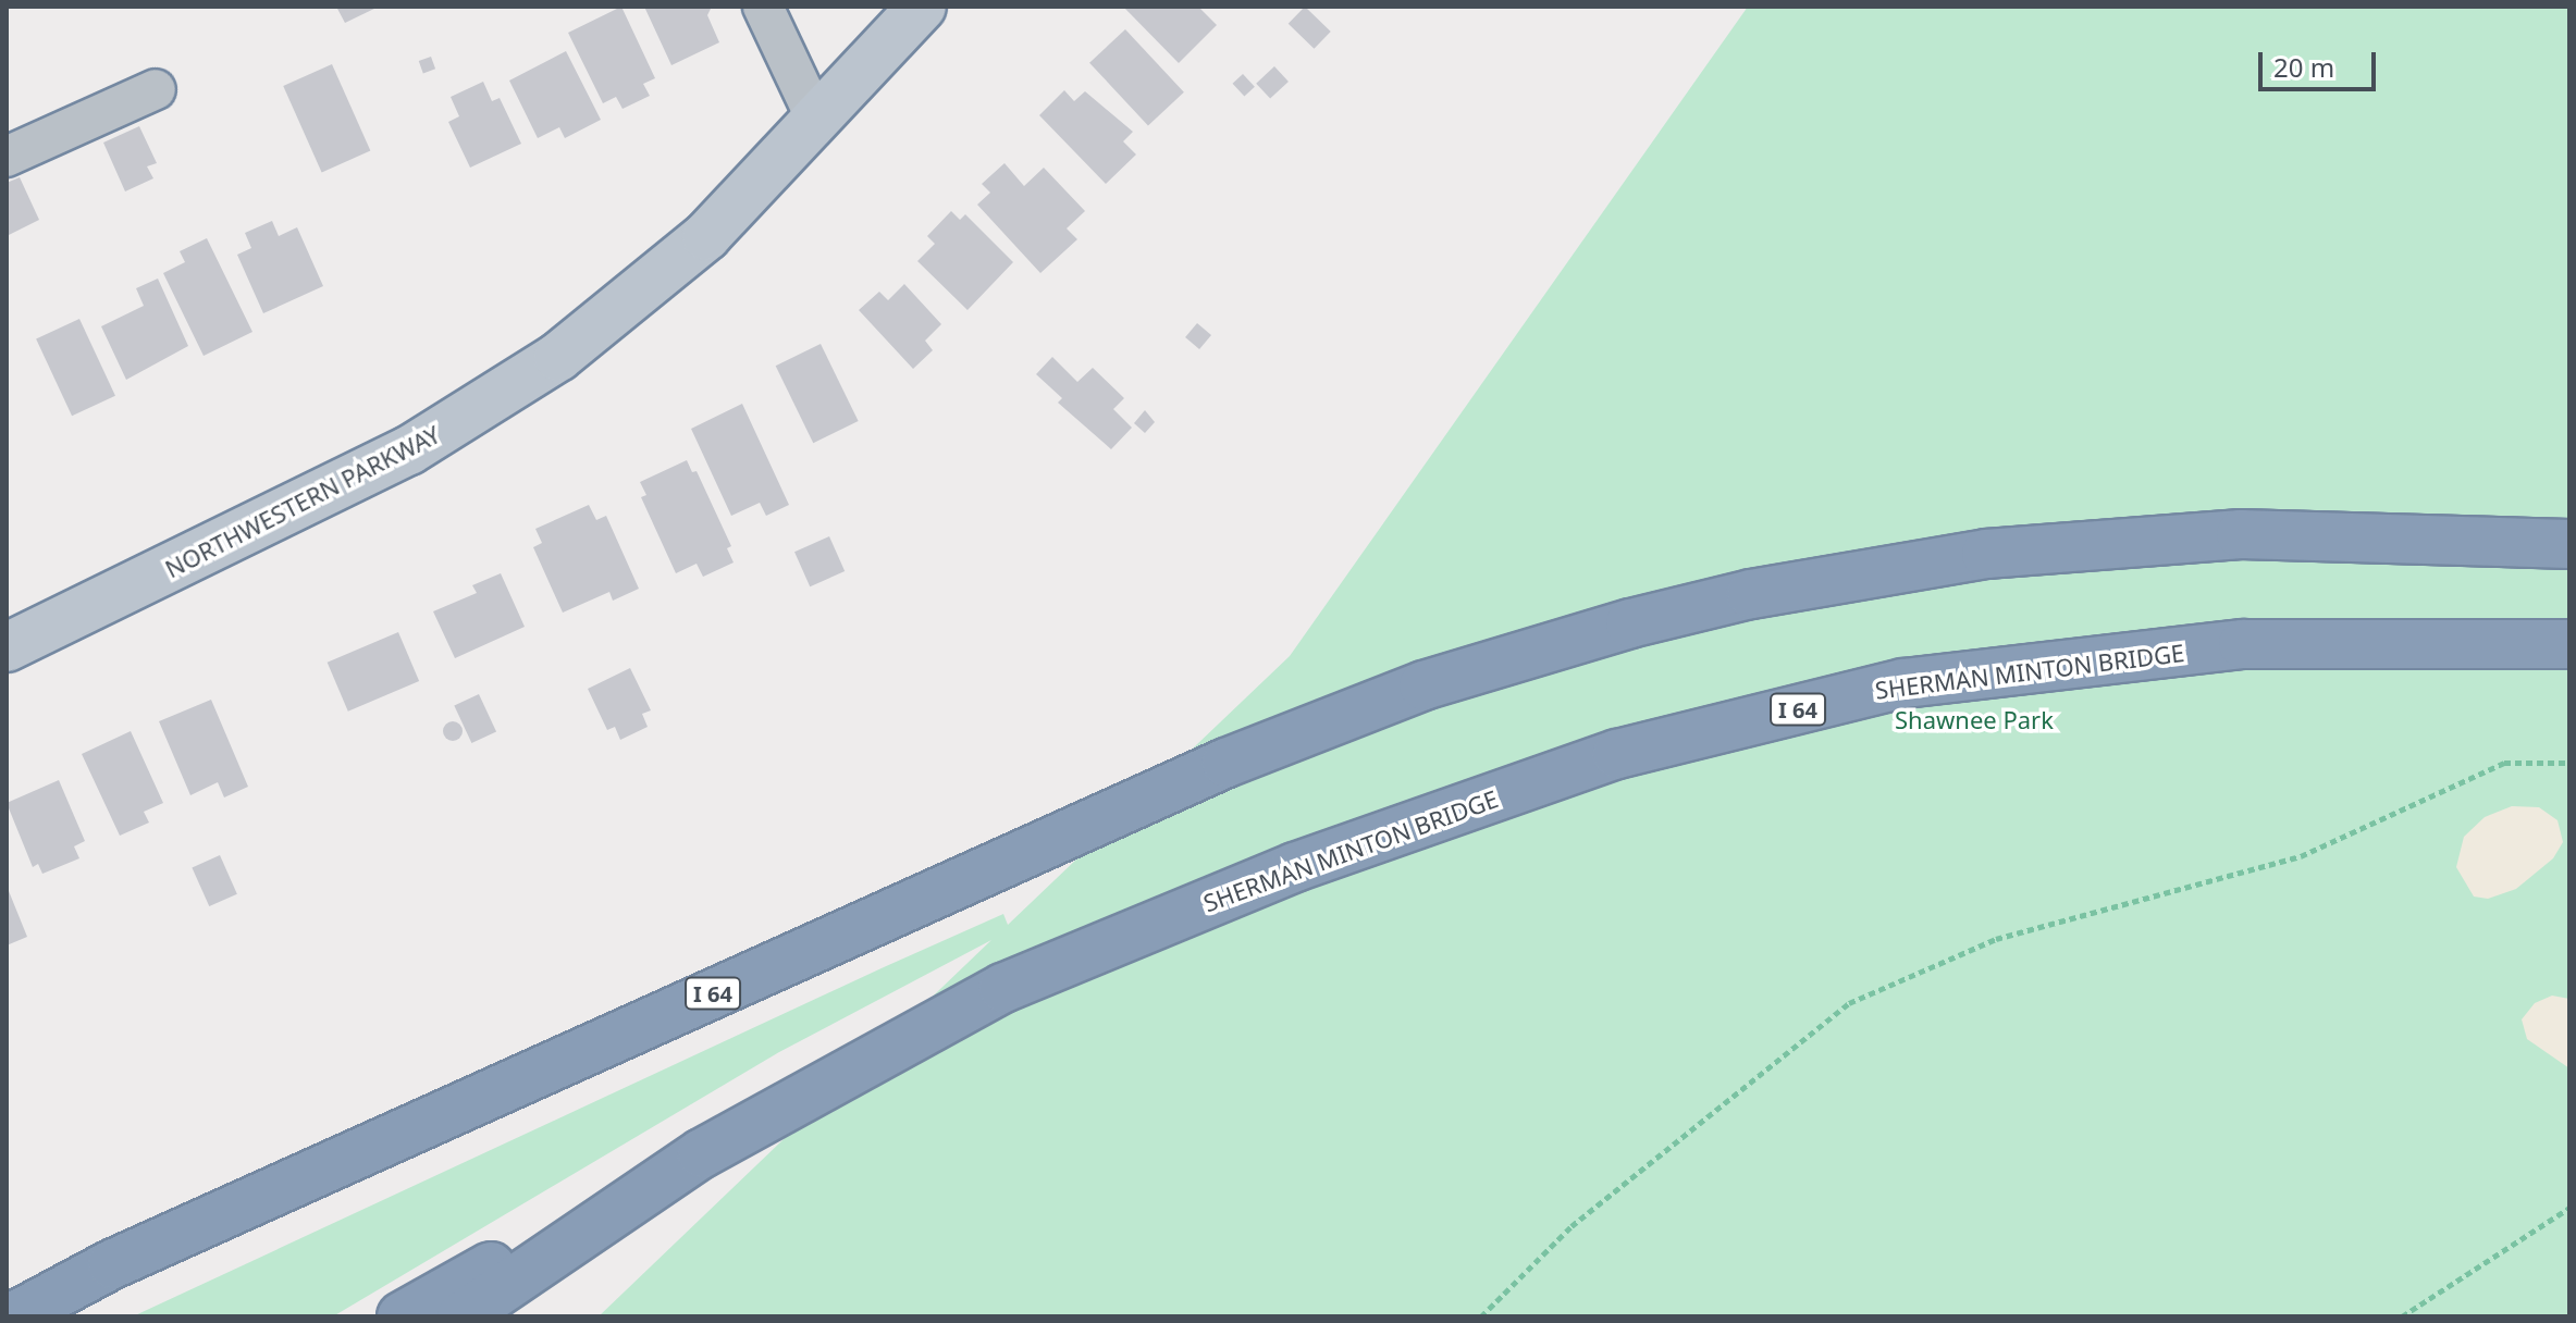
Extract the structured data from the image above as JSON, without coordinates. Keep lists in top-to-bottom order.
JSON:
{
  "streets": {
    "highway": ["SHERMAN MINTON BRIDGE", "I 64"],
    "street": ["NORTHWESTERN PARKWAY"]
  },
  "crossings": [
    ["SHERMAN MINTON BRIDGE", "I 64"]
  ],
  "parks": ["Shawnee Park"],
  "scale_bar": "20 m"
}
